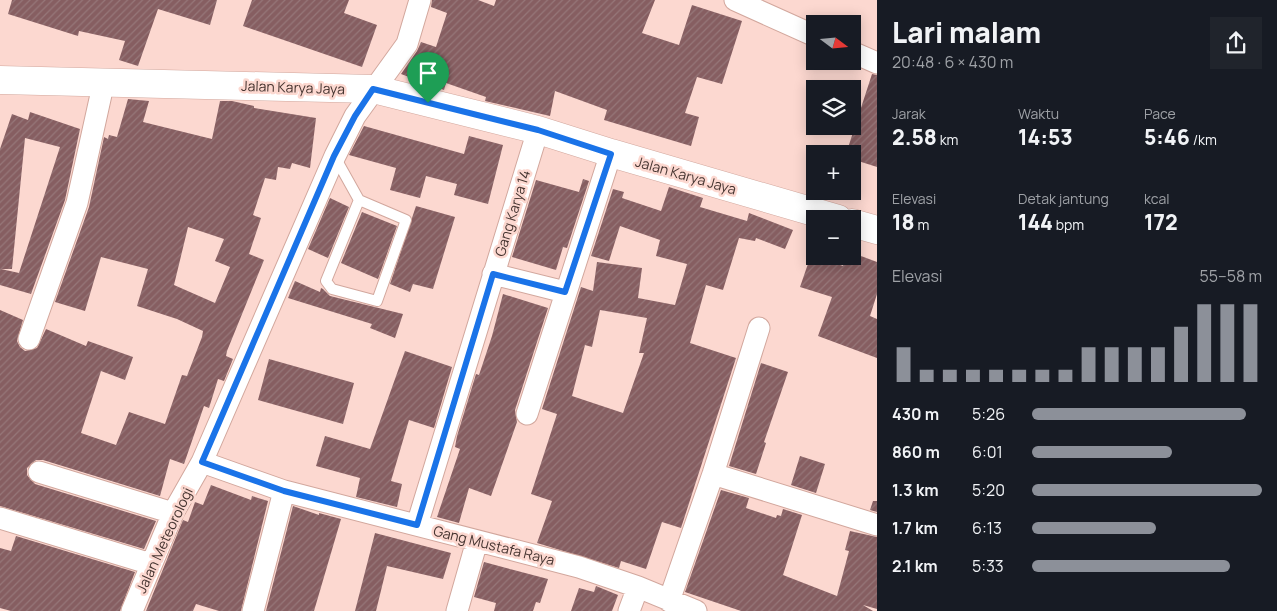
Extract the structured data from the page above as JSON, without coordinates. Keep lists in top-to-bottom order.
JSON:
{
  "streets": {
    "main road": ["Jalan Karya Jaya"],
    "street": ["Gang Karya 14", "Jalan Meteorologi", "Gang Mustafa Raya"]
  },
  "crossings": [
    ["Jalan Karya Jaya", "Gang Karya 14"],
    ["Jalan Karya Jaya", "Jalan Meteorologi"],
    ["Gang Karya 14", "Gang Mustafa Raya"],
    ["Jalan Meteorologi", "Gang Mustafa Raya"]
  ],
  "north": "right",
  "page": {
    "heading": ["Lari malam", "20:48 · 6 × 430 m"],
    "map_buttons": ["+", "−"],
    "stats": [
      ["Jarak", "2.58 km"],
      ["Waktu", "14:53"],
      ["Pace", "5:46 /km"],
      ["Elevasi", "18 m"],
      ["Detak jantung", "144 bpm"],
      ["kcal", "172"]
    ],
    "chart": ["Elevasi", "55–58 m"],
    "list": [
      {
        "name": "430 m",
        "note": "5:26"
      },
      {
        "name": "860 m",
        "note": "6:01"
      },
      {
        "name": "1.3 km",
        "note": "5:20"
      },
      {
        "name": "1.7 km",
        "note": "6:13"
      },
      {
        "name": "2.1 km",
        "note": "5:33"
      }
    ]
  }
}
